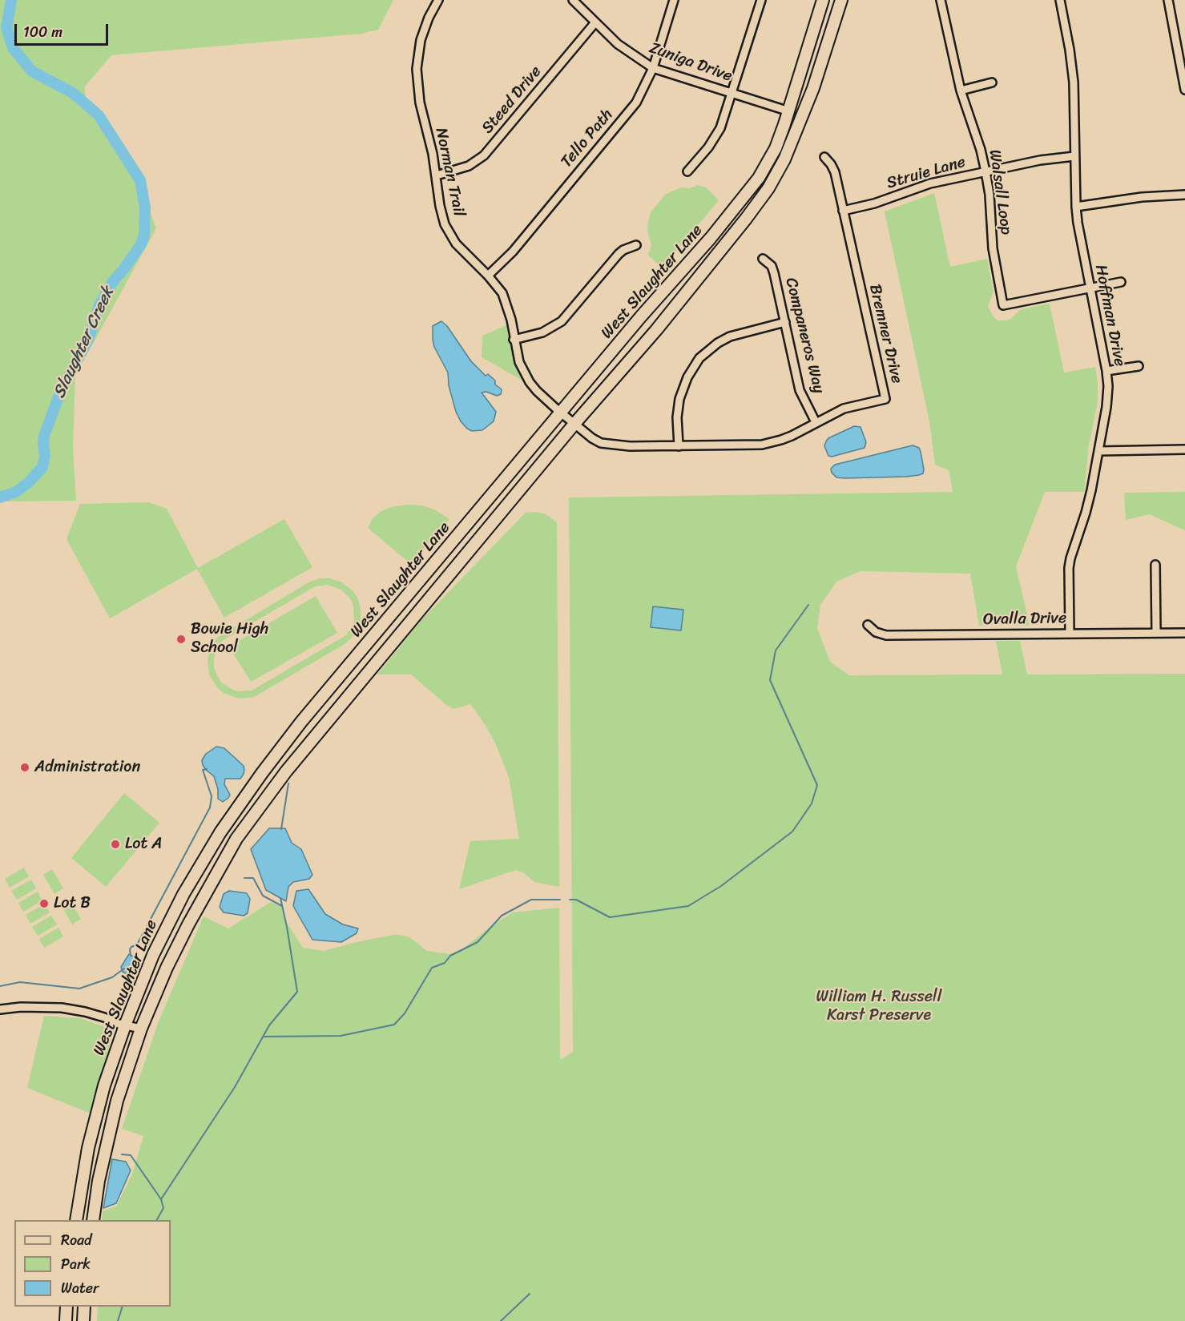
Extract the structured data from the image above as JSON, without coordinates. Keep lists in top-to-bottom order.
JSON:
{
  "streets": {
    "main road": ["West Slaughter Lane"],
    "street": [
      "Zuniga Drive",
      "Steed Drive",
      "Tello Path",
      "Norman Trail",
      "Struie Lane",
      "Walsall Loop",
      "Hoffman Drive",
      "Bremner Drive",
      "Companeros Way",
      "Ovalla Drive"
    ]
  },
  "crossings": [
    ["Zuniga Drive", "Steed Drive"],
    ["Zuniga Drive", "Tello Path"],
    ["Zuniga Drive", "West Slaughter Lane"],
    ["Steed Drive", "Norman Trail"],
    ["Tello Path", "Norman Trail"],
    ["Norman Trail", "West Slaughter Lane"],
    ["Norman Trail", "Bremner Drive"],
    ["Struie Lane", "Walsall Loop"],
    ["Struie Lane", "Hoffman Drive"],
    ["Struie Lane", "Bremner Drive"],
    ["Walsall Loop", "Hoffman Drive"],
    ["West Slaughter Lane", "Bremner Drive"],
    ["Hoffman Drive", "Ovalla Drive"],
    ["Bremner Drive", "Companeros Way"]
  ],
  "water": ["Slaughter Creek"],
  "parks": ["William H. Russell Karst Preserve"],
  "places": [
    "Bowie High School",
    "Administration",
    "Lot A",
    "Lot B"
  ],
  "legend": ["Road", "Park", "Water"],
  "scale_bar": "100 m"
}
